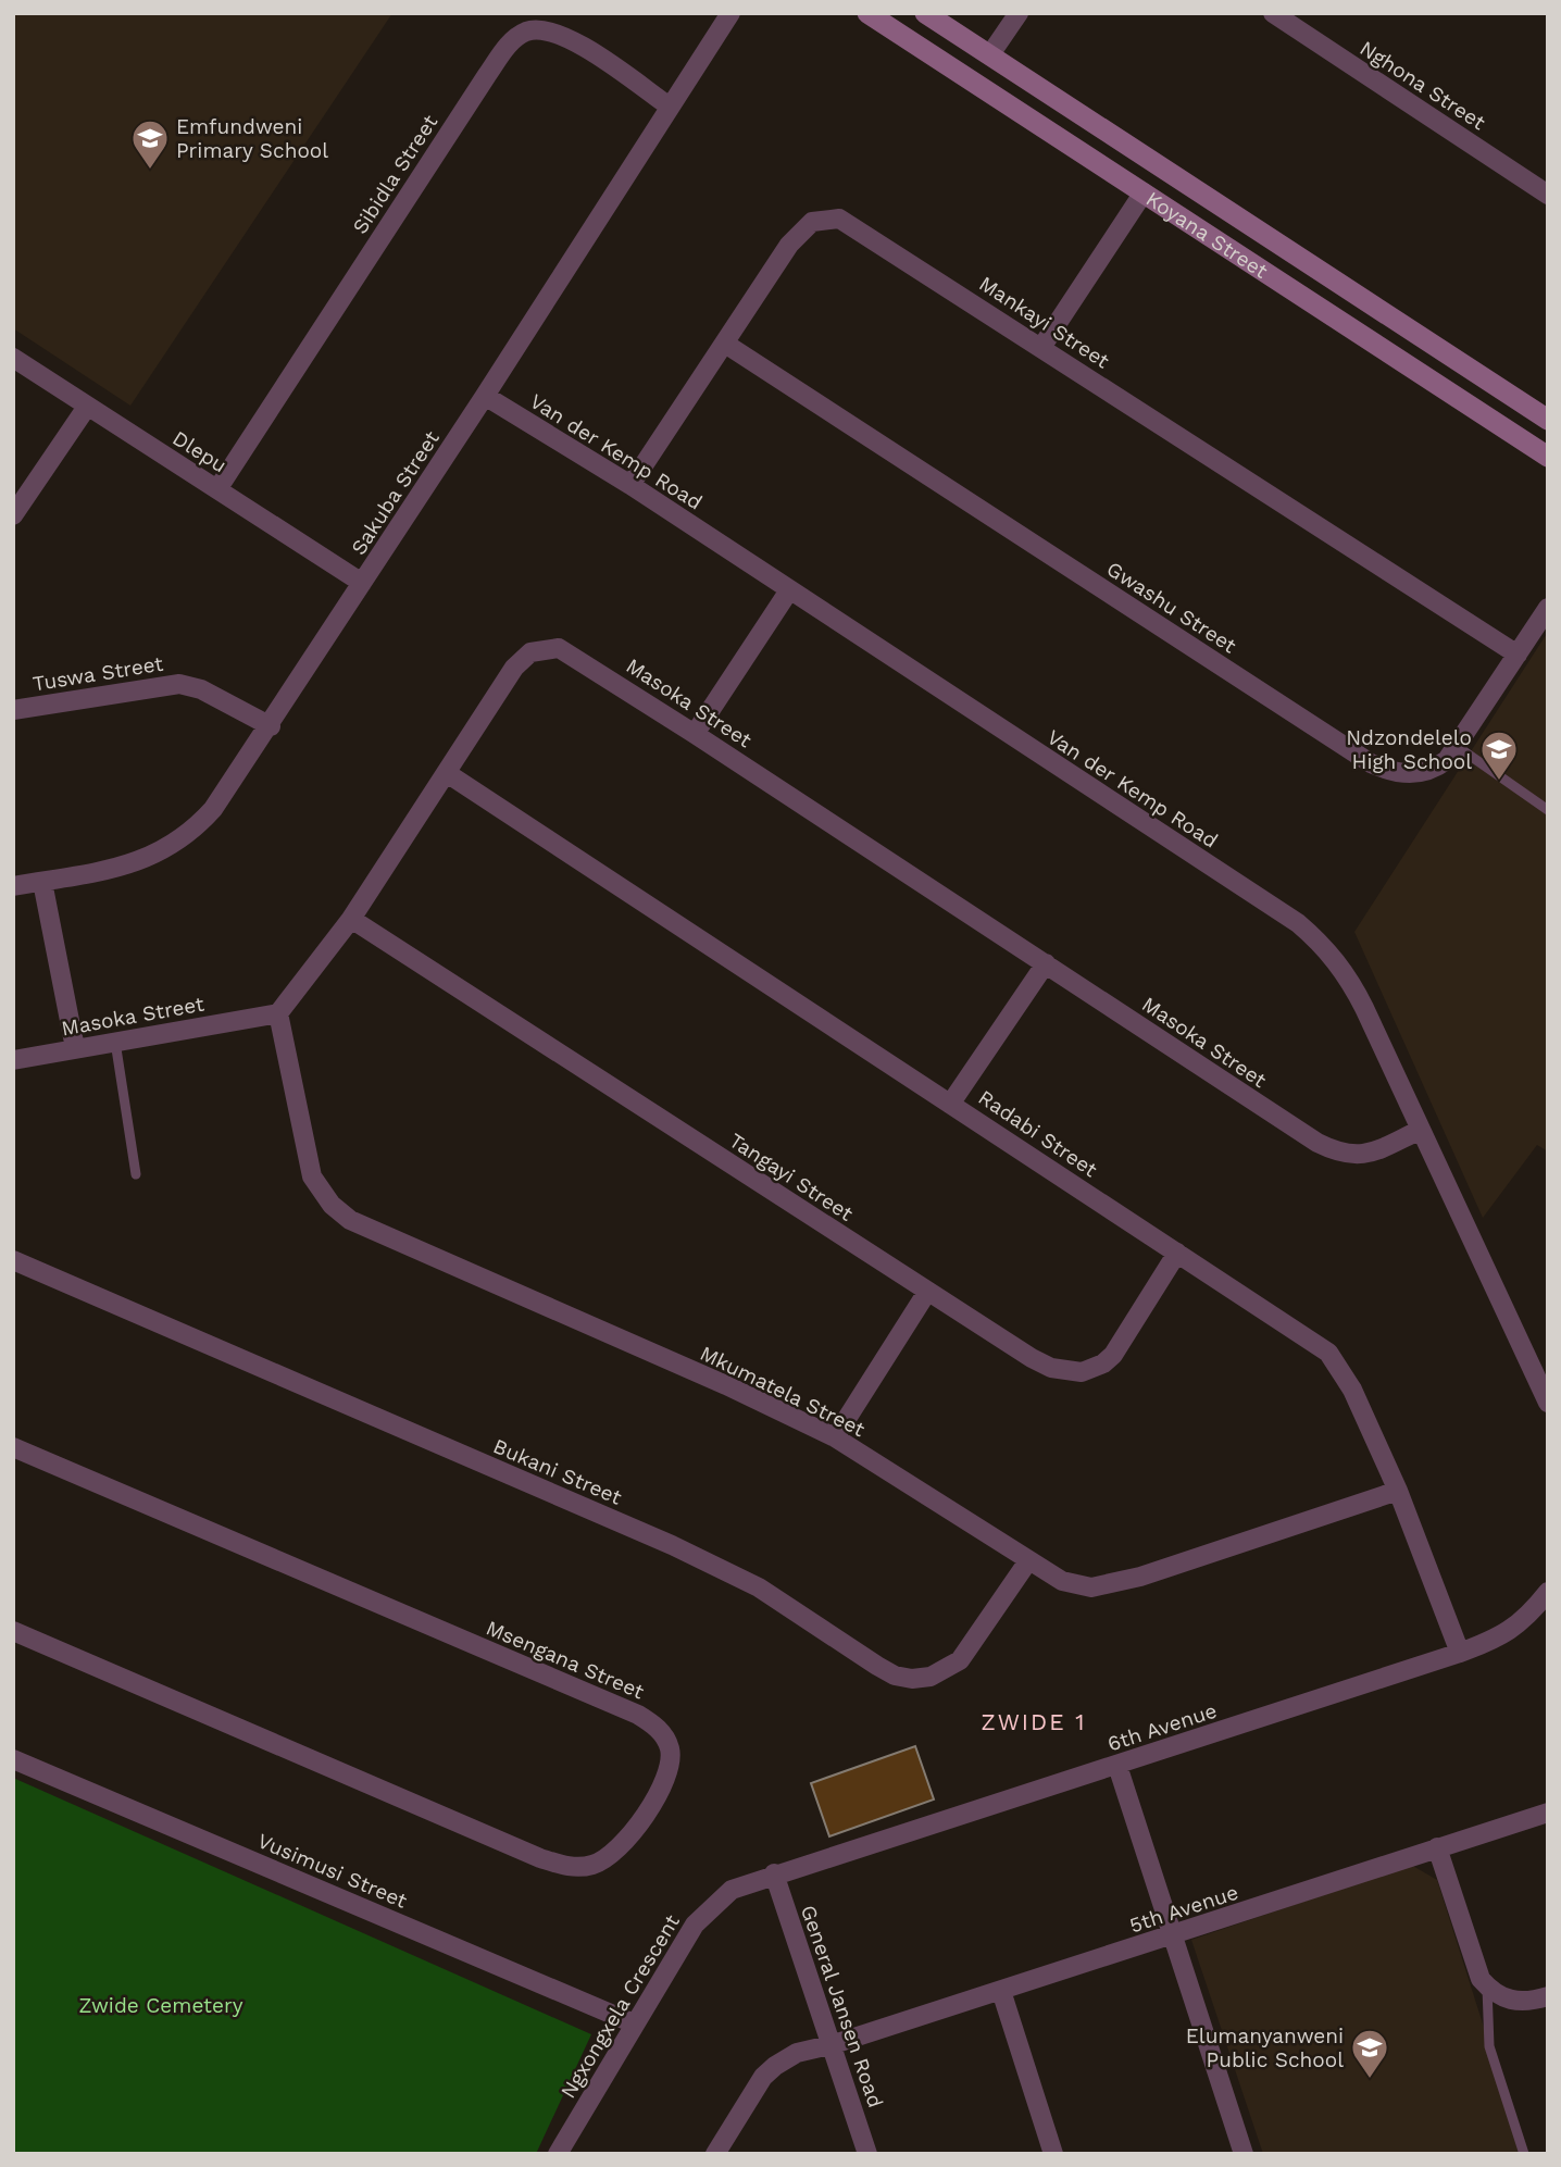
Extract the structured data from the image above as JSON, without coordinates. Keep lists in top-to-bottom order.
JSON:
{
  "streets": {
    "main road": ["Koyana Street"],
    "street": [
      "Nghona Street",
      "Sibidla Street",
      "Mankayi Street",
      "Dlepu",
      "Van der Kemp Road",
      "Sakuba Street",
      "Gwashu Street",
      "Tuswa Street",
      "Masoka Street",
      "Radabi Street",
      "Tangayi Street",
      "Mkumatela Street",
      "Bukani Street",
      "Msengana Street",
      "6th Avenue",
      "Vusimusi Street",
      "5th Avenue",
      "Ngxongxela Crescent",
      "General Jansen Road"
    ]
  },
  "crossings": [
    ["Sibidla Street", "Dlepu"],
    ["Sibidla Street", "Sakuba Street"],
    ["Mankayi Street", "Van der Kemp Road"],
    ["Mankayi Street", "Gwashu Street"],
    ["Dlepu", "Sakuba Street"],
    ["Van der Kemp Road", "Sakuba Street"],
    ["Van der Kemp Road", "Masoka Street"],
    ["Sakuba Street", "Tuswa Street"],
    ["Masoka Street", "Radabi Street"],
    ["Masoka Street", "Tangayi Street"],
    ["Masoka Street", "Mkumatela Street"],
    ["Radabi Street", "Tangayi Street"],
    ["Radabi Street", "Mkumatela Street"],
    ["Radabi Street", "6th Avenue"],
    ["Mkumatela Street", "Bukani Street"],
    ["6th Avenue", "Ngxongxela Crescent"],
    ["6th Avenue", "General Jansen Road"],
    ["Vusimusi Street", "Ngxongxela Crescent"],
    ["5th Avenue", "General Jansen Road"],
    ["Ngxongxela Crescent", "General Jansen Road"]
  ],
  "districts": ["ZWIDE 1"],
  "parks": ["Zwide Cemetery"],
  "places": {
    "school or university": ["Emfundweni Primary School", "Ndzondelelo High School", "Elumanyanweni Public School"]
  }
}
